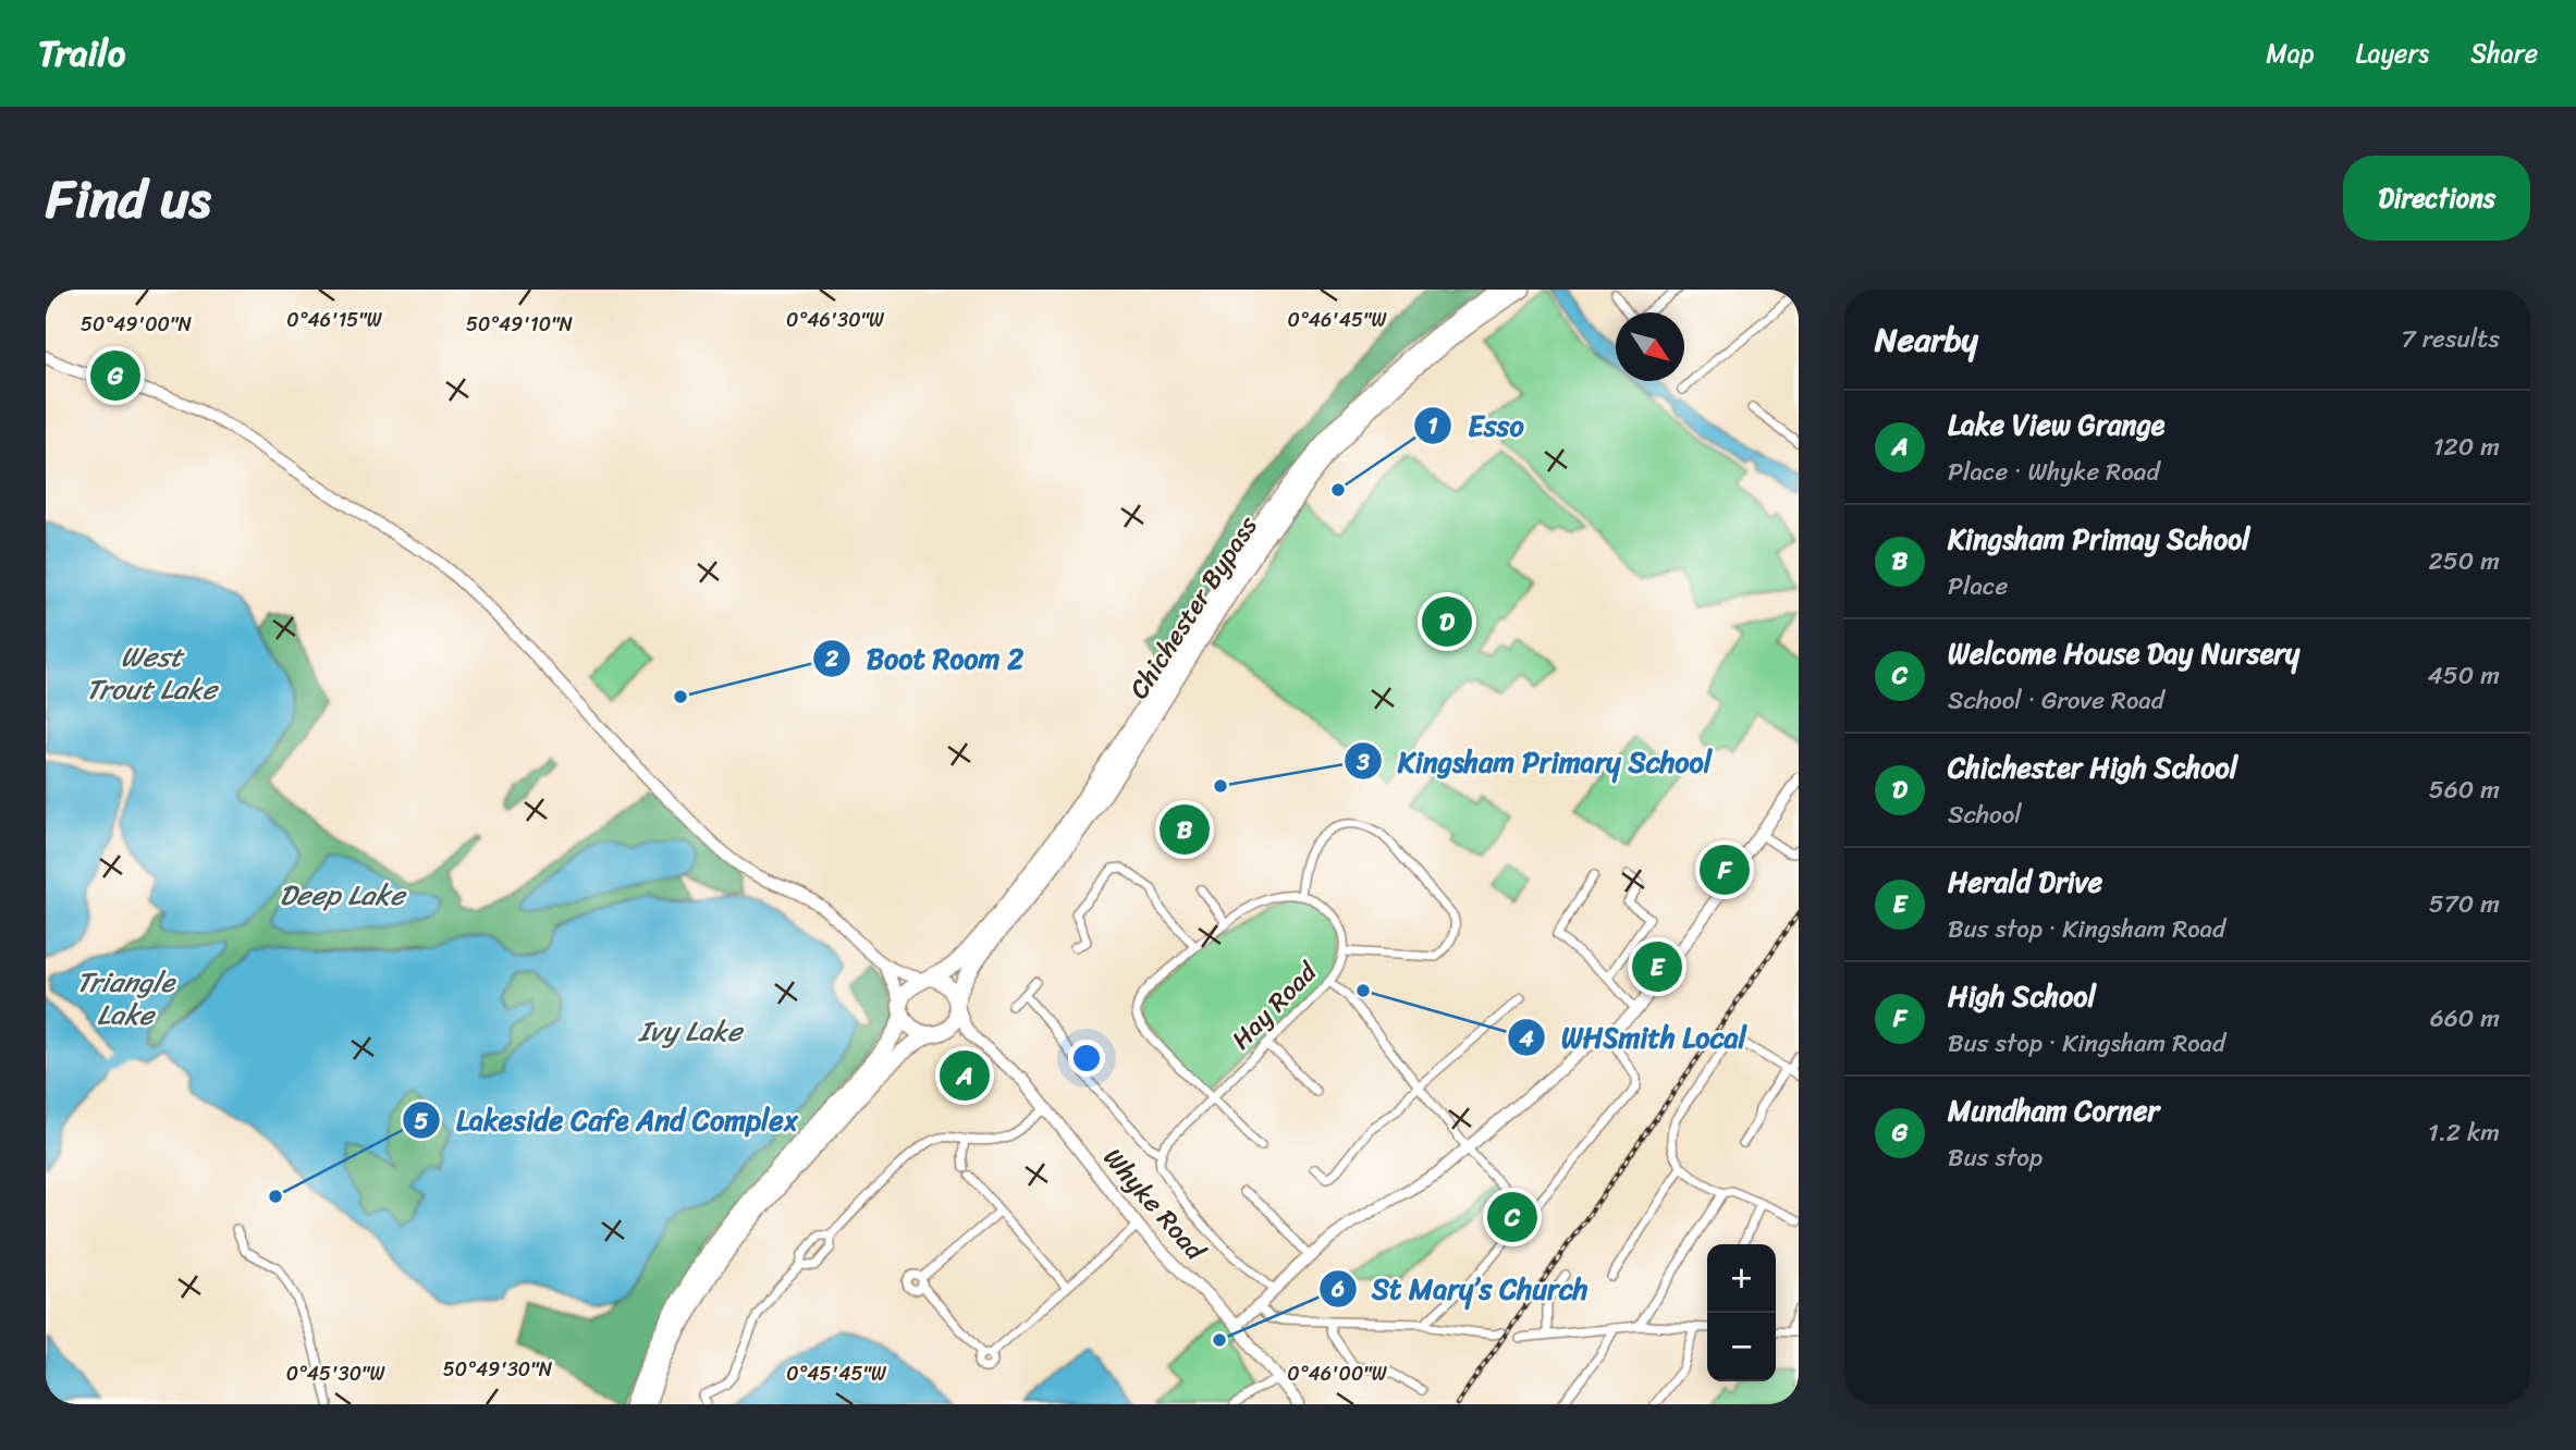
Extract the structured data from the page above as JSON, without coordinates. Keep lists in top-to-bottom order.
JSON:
{
  "streets": {
    "highway": ["Chichester Bypass"],
    "main road": ["Whyke Road"],
    "street": ["Hay Road"]
  },
  "crossings": [
    ["Chichester Bypass", "Whyke Road"]
  ],
  "water": [
    "West Trout Lake",
    "Deep Lake",
    "Triangle Lake",
    "Ivy Lake"
  ],
  "places": [
    "Esso",
    "Boot Room 2",
    "Kingsham Primary School",
    "WHSmith Local",
    "Lakeside Cafe And Complex",
    "St Mary’s Church"
  ],
  "north": "bottom right",
  "page": {
    "header": "Trailo",
    "nav": ["Map", "Layers", "Share"],
    "title": "Find us",
    "buttons": "Directions",
    "heading": ["Nearby", "7 results"],
    "pins": [
      "G",
      "D",
      "B",
      "F",
      "E",
      "A",
      "C"
    ],
    "list": [
      {
        "mark": "A",
        "name": "Lake View Grange",
        "note": "Place · Whyke Road",
        "value": "120 m"
      },
      {
        "mark": "B",
        "name": "Kingsham Primay School",
        "note": "Place",
        "value": "250 m"
      },
      {
        "mark": "C",
        "name": "Welcome House Day Nursery",
        "note": "School · Grove Road",
        "value": "450 m"
      },
      {
        "mark": "D",
        "name": "Chichester High School",
        "note": "School",
        "value": "560 m"
      },
      {
        "mark": "E",
        "name": "Herald Drive",
        "note": "Bus stop · Kingsham Road",
        "value": "570 m"
      },
      {
        "mark": "F",
        "name": "High School",
        "note": "Bus stop · Kingsham Road",
        "value": "660 m"
      },
      {
        "mark": "G",
        "name": "Mundham Corner",
        "note": "Bus stop",
        "value": "1.2 km"
      }
    ],
    "map_buttons": ["+", "−"]
  },
  "coordinates": [
    "0°46'15\"W",
    "0°46'30\"W",
    "0°46'45\"W",
    "50°49'00\"N",
    "50°49'10\"N",
    "50°49'30\"N",
    "0°45'30\"W",
    "0°45'45\"W",
    "0°46'00\"W"
  ]
}
